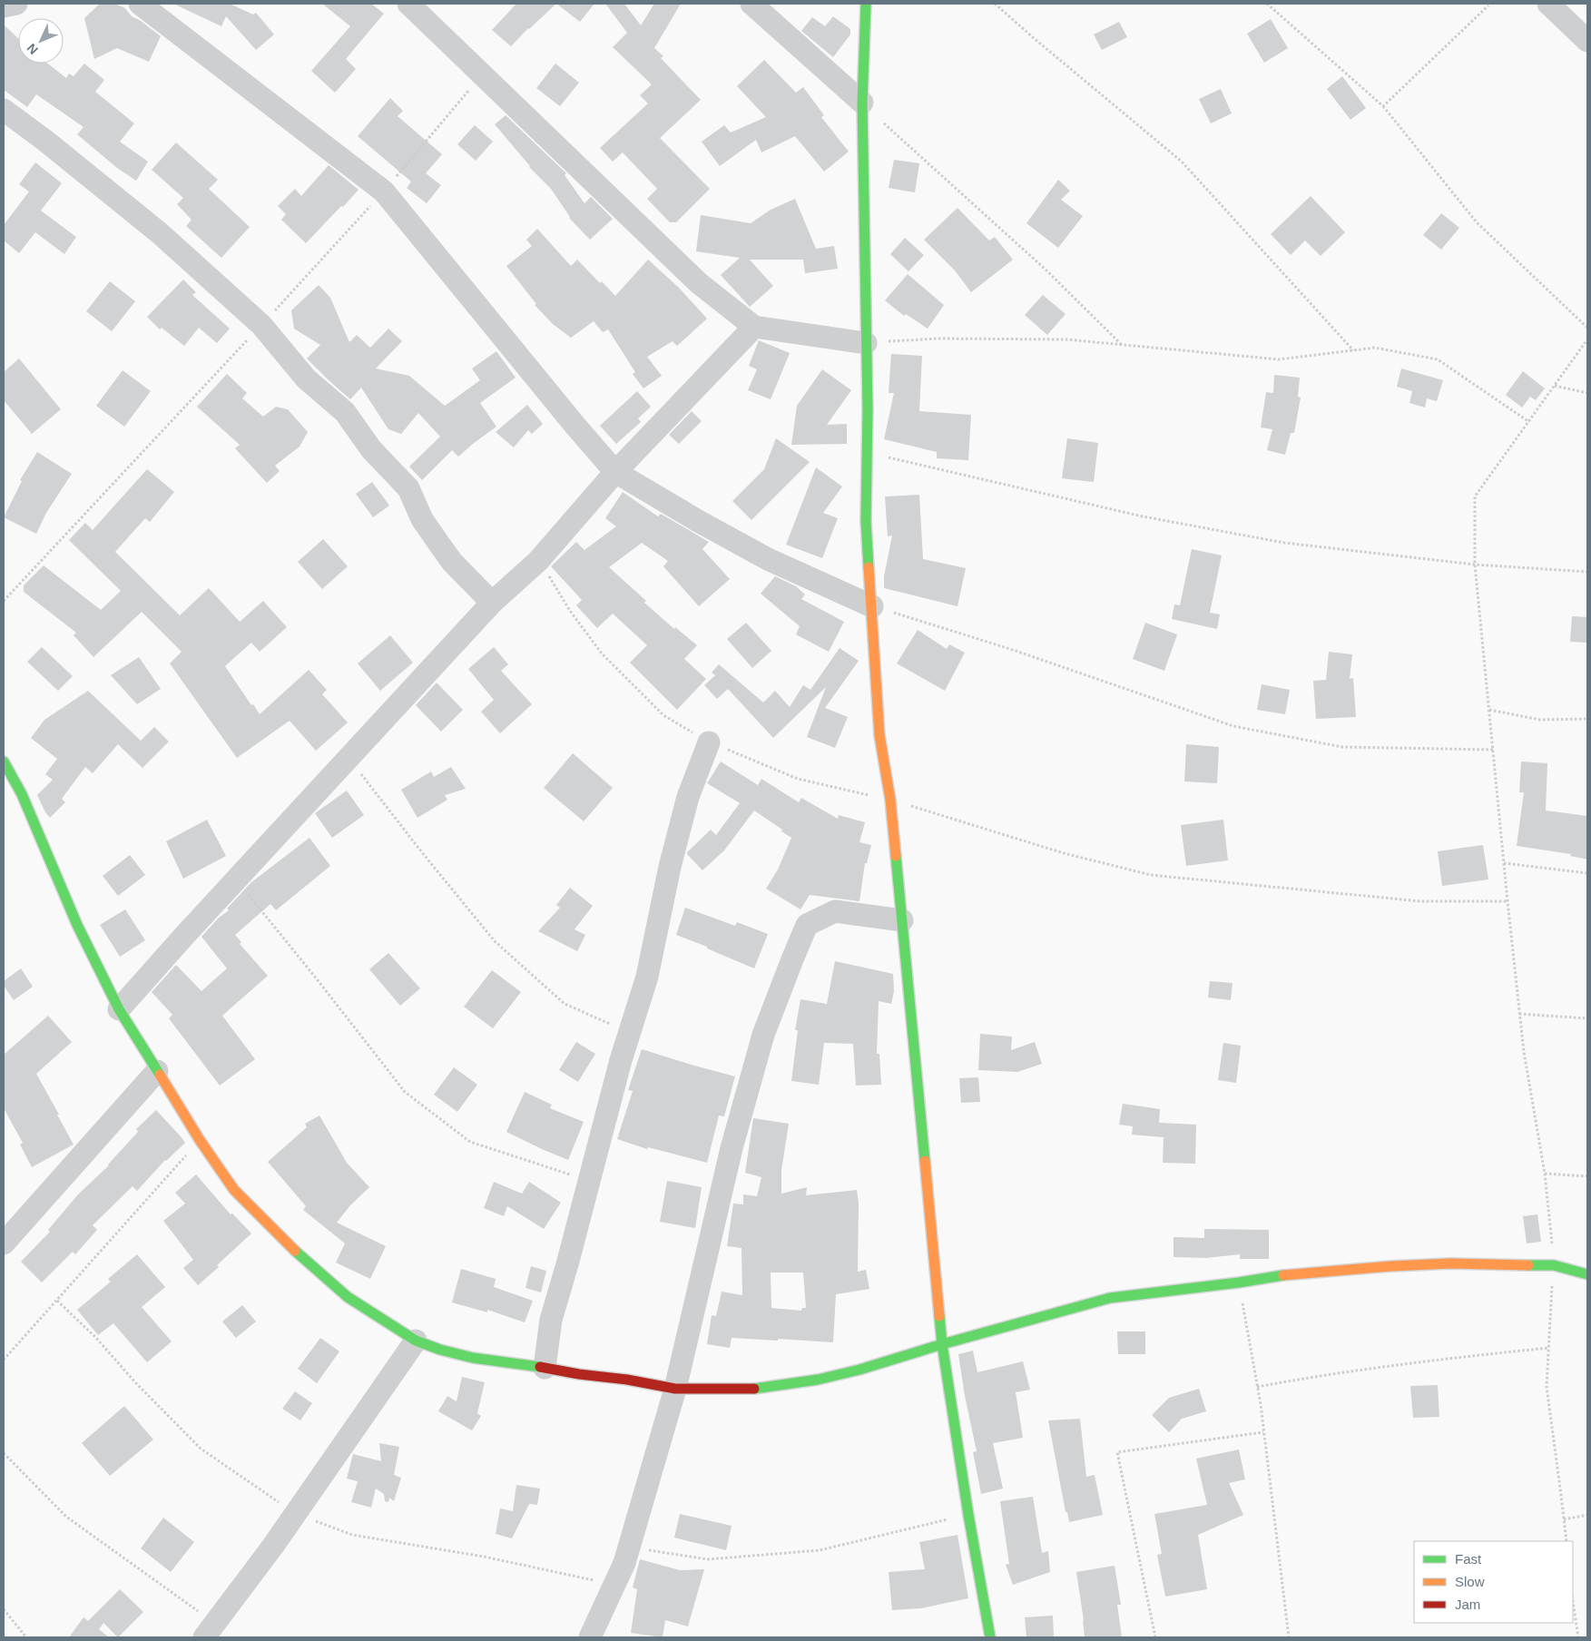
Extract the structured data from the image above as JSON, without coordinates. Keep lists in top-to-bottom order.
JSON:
{
  "legend": ["Fast", "Slow", "Jam"],
  "north": "bottom left"
}
